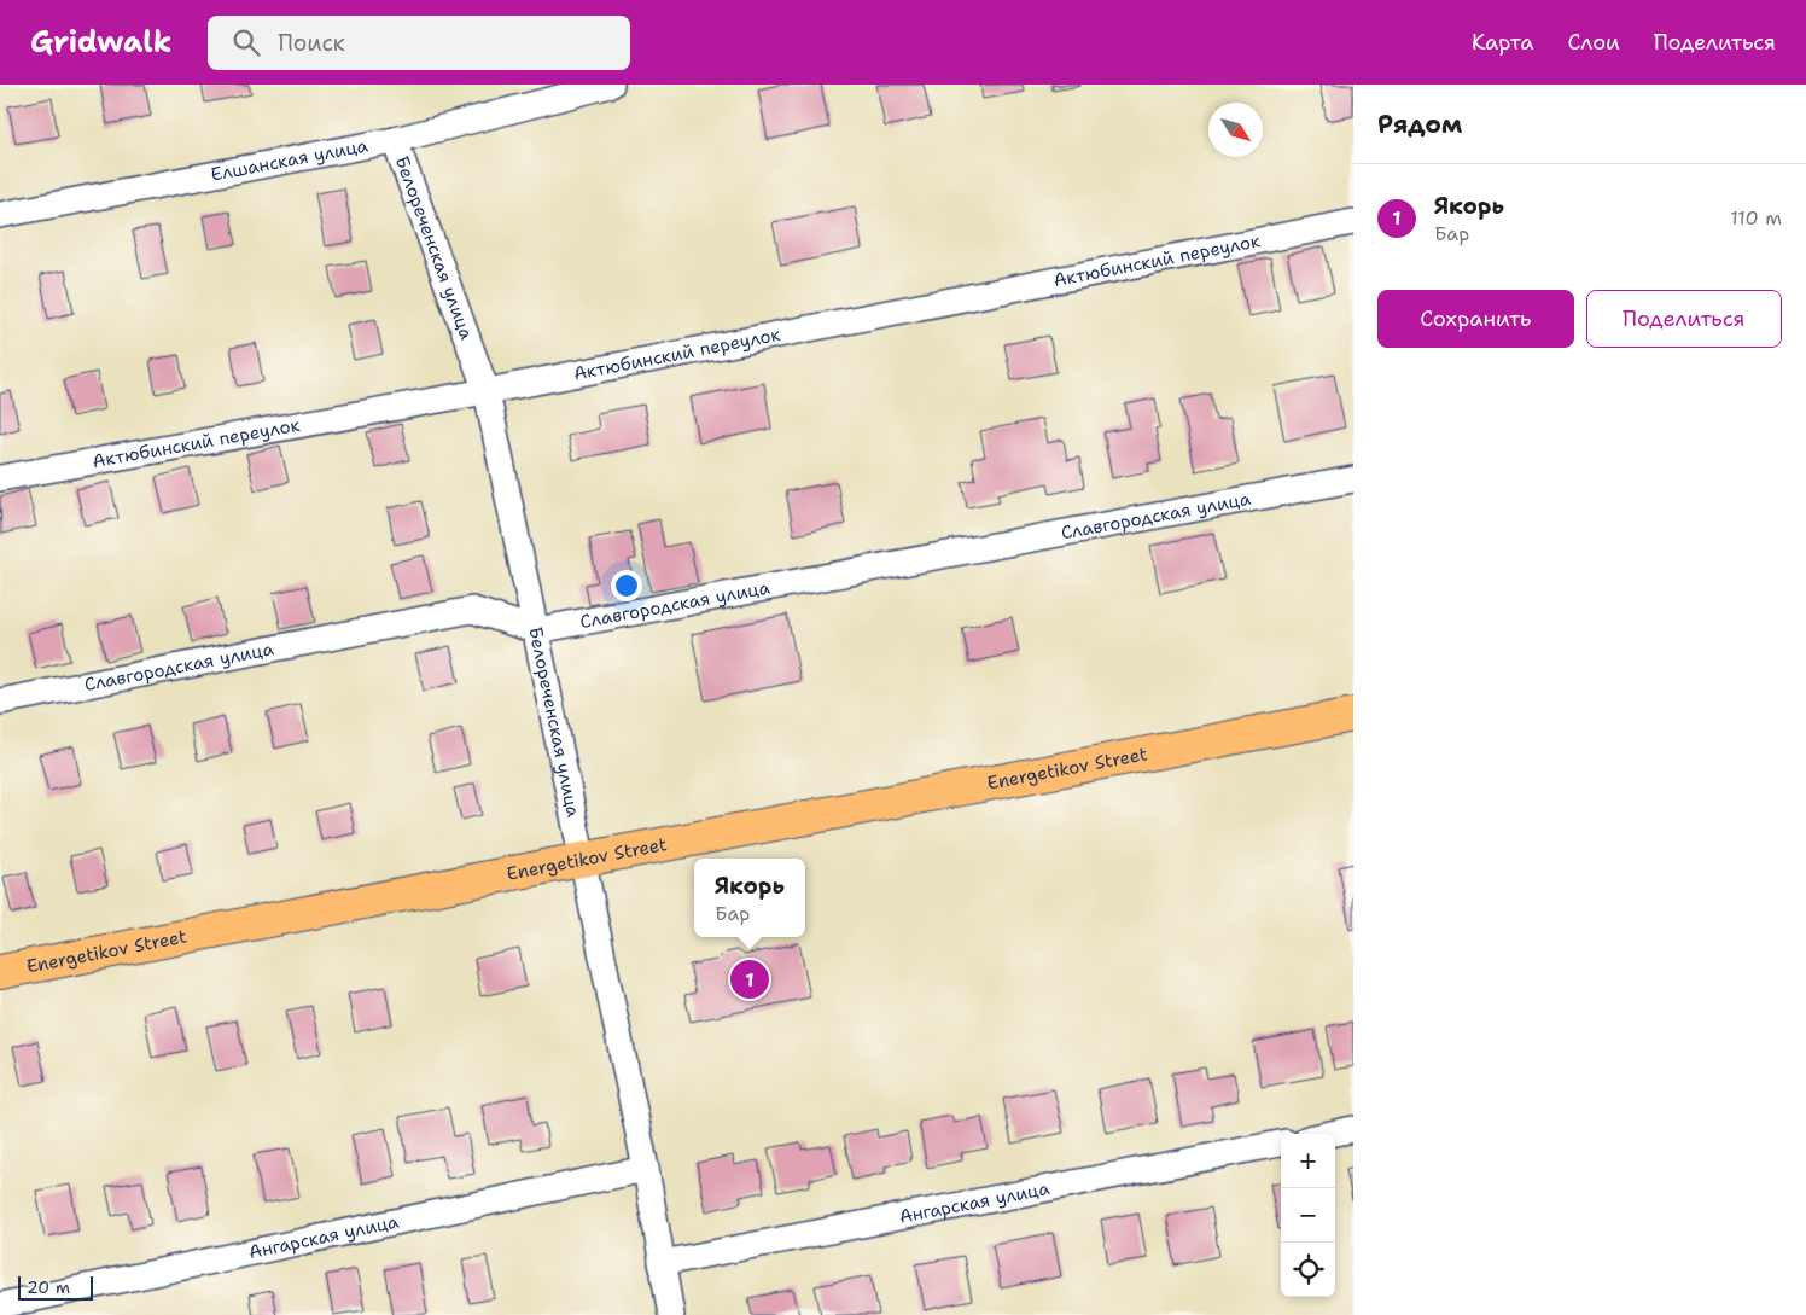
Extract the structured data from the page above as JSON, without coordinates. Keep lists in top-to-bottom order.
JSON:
{
  "streets": {
    "main road": ["Energetikov Street"],
    "street": [
      "Елшанская улица",
      "Белореченская улица",
      "Актюбинский переулок",
      "Славгородская улица",
      "Ангарская улица"
    ]
  },
  "crossings": [
    ["Елшанская улица", "Белореченская улица"],
    ["Белореченская улица", "Актюбинский переулок"],
    ["Белореченская улица", "Славгородская улица"],
    ["Белореченская улица", "Energetikov Street"],
    ["Белореченская улица", "Ангарская улица"]
  ],
  "scale_bar": "20 m",
  "north": "bottom right",
  "page": {
    "header": "Gridwalk",
    "search": "Поиск",
    "nav": ["Карта", "Слои", "Поделиться"],
    "heading": "Рядом",
    "list": [
      {
        "mark": "1",
        "name": "Якорь",
        "note": "Бар",
        "value": "110 m"
      }
    ],
    "buttons": ["Сохранить", "Поделиться"],
    "popup": ["Якорь", "Бар"],
    "pins": "1",
    "map_buttons": ["+", "−"],
    "scale": "20 m"
  }
}
